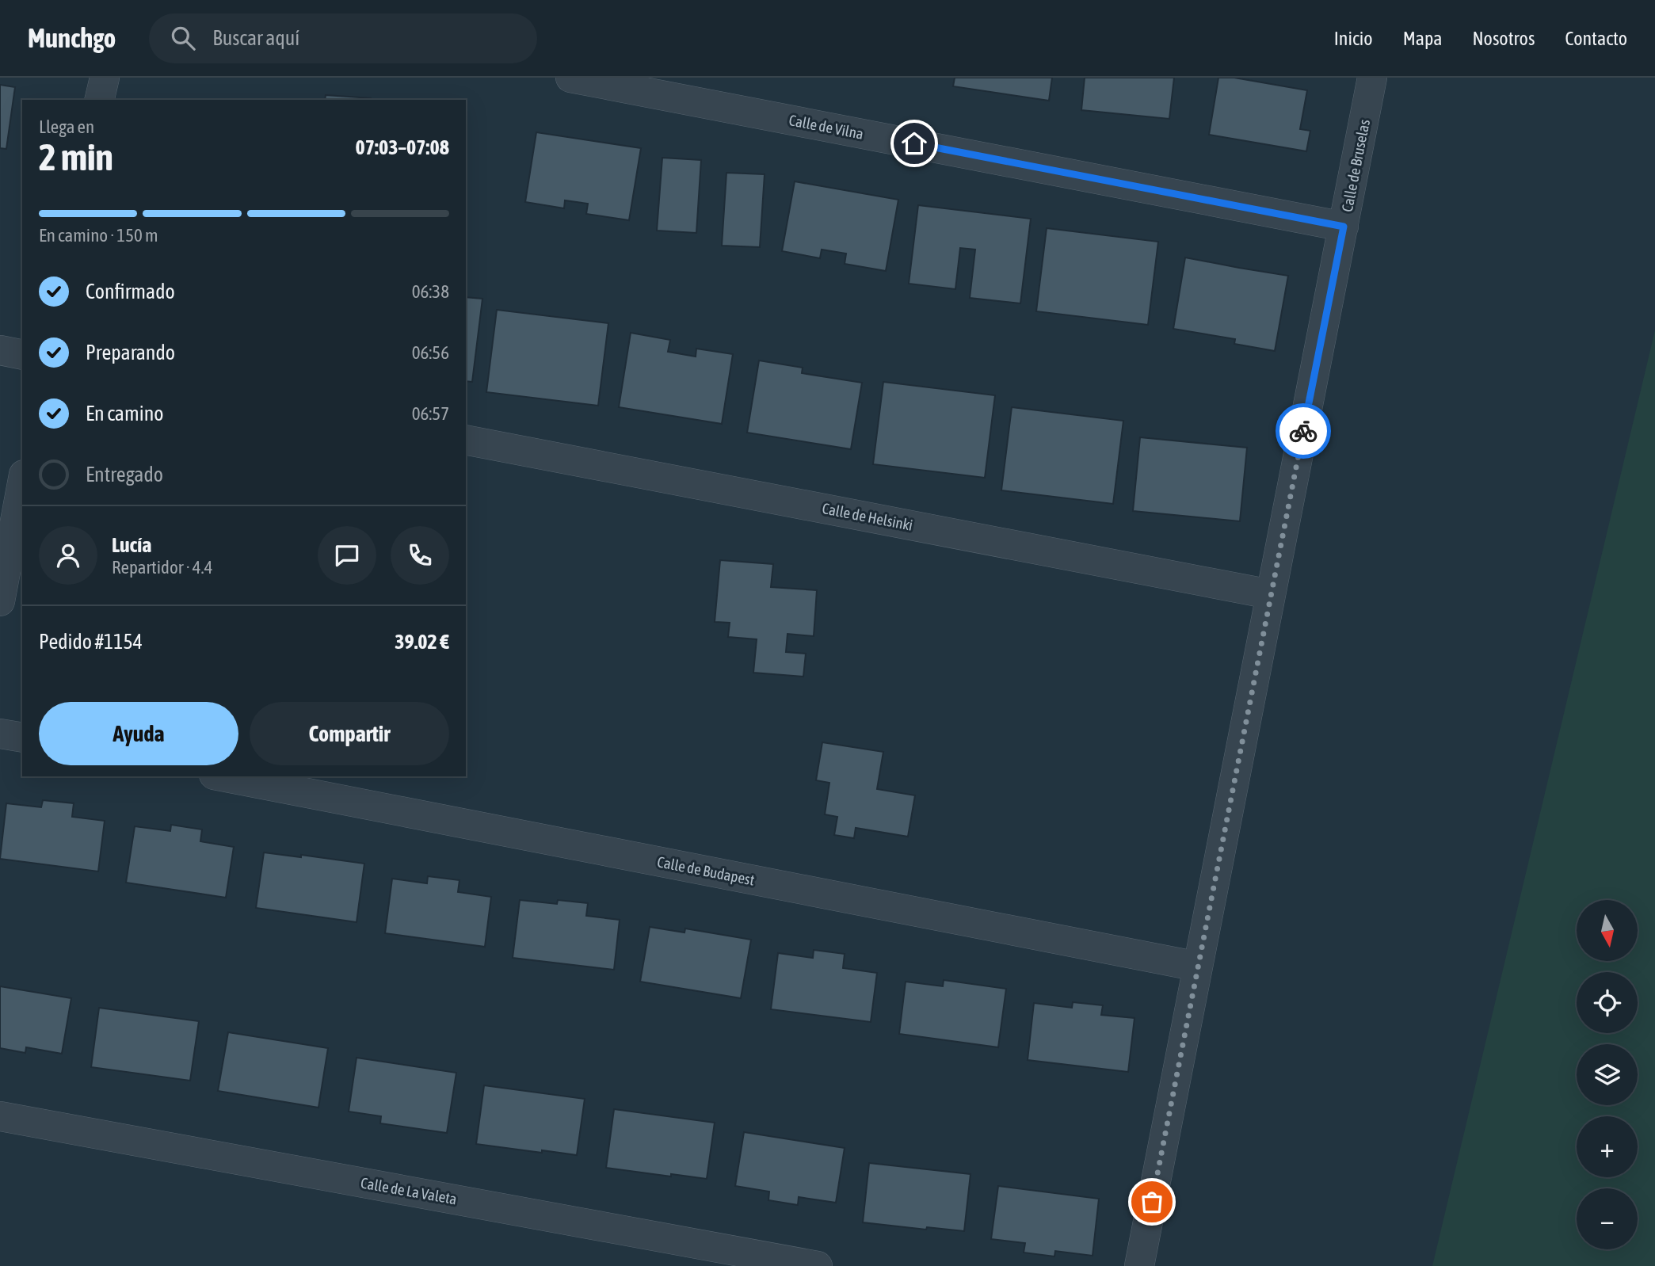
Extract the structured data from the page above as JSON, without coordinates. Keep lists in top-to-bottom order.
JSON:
{
  "streets": {
    "street": [
      "Calle de Vilna",
      "Calle de Bruselas",
      "Calle de Helsinki",
      "Calle de Budapest",
      "Calle de La Valeta"
    ]
  },
  "crossings": [
    ["Calle de Vilna", "Calle de Bruselas"],
    ["Calle de Bruselas", "Calle de Helsinki"],
    ["Calle de Bruselas", "Calle de Budapest"]
  ],
  "north": "bottom",
  "page": {
    "header": "Munchgo",
    "search": "Buscar aquí",
    "nav": [
      "Inicio",
      "Mapa",
      "Nosotros",
      "Contacto"
    ],
    "heading": ["2 min", "Llega en", "07:03–07:08"],
    "panel": [
      "Lucía",
      "Repartidor · 4.4",
      "Pedido #1154",
      "39.02 €"
    ],
    "bar": "En camino · 150 m",
    "list": [
      ["Confirmado", "06:38"],
      ["Preparando", "06:56"],
      ["En camino", "06:57"],
      "Entregado"
    ],
    "buttons": ["Ayuda", "Compartir"],
    "map_buttons": ["+", "−"]
  }
}
